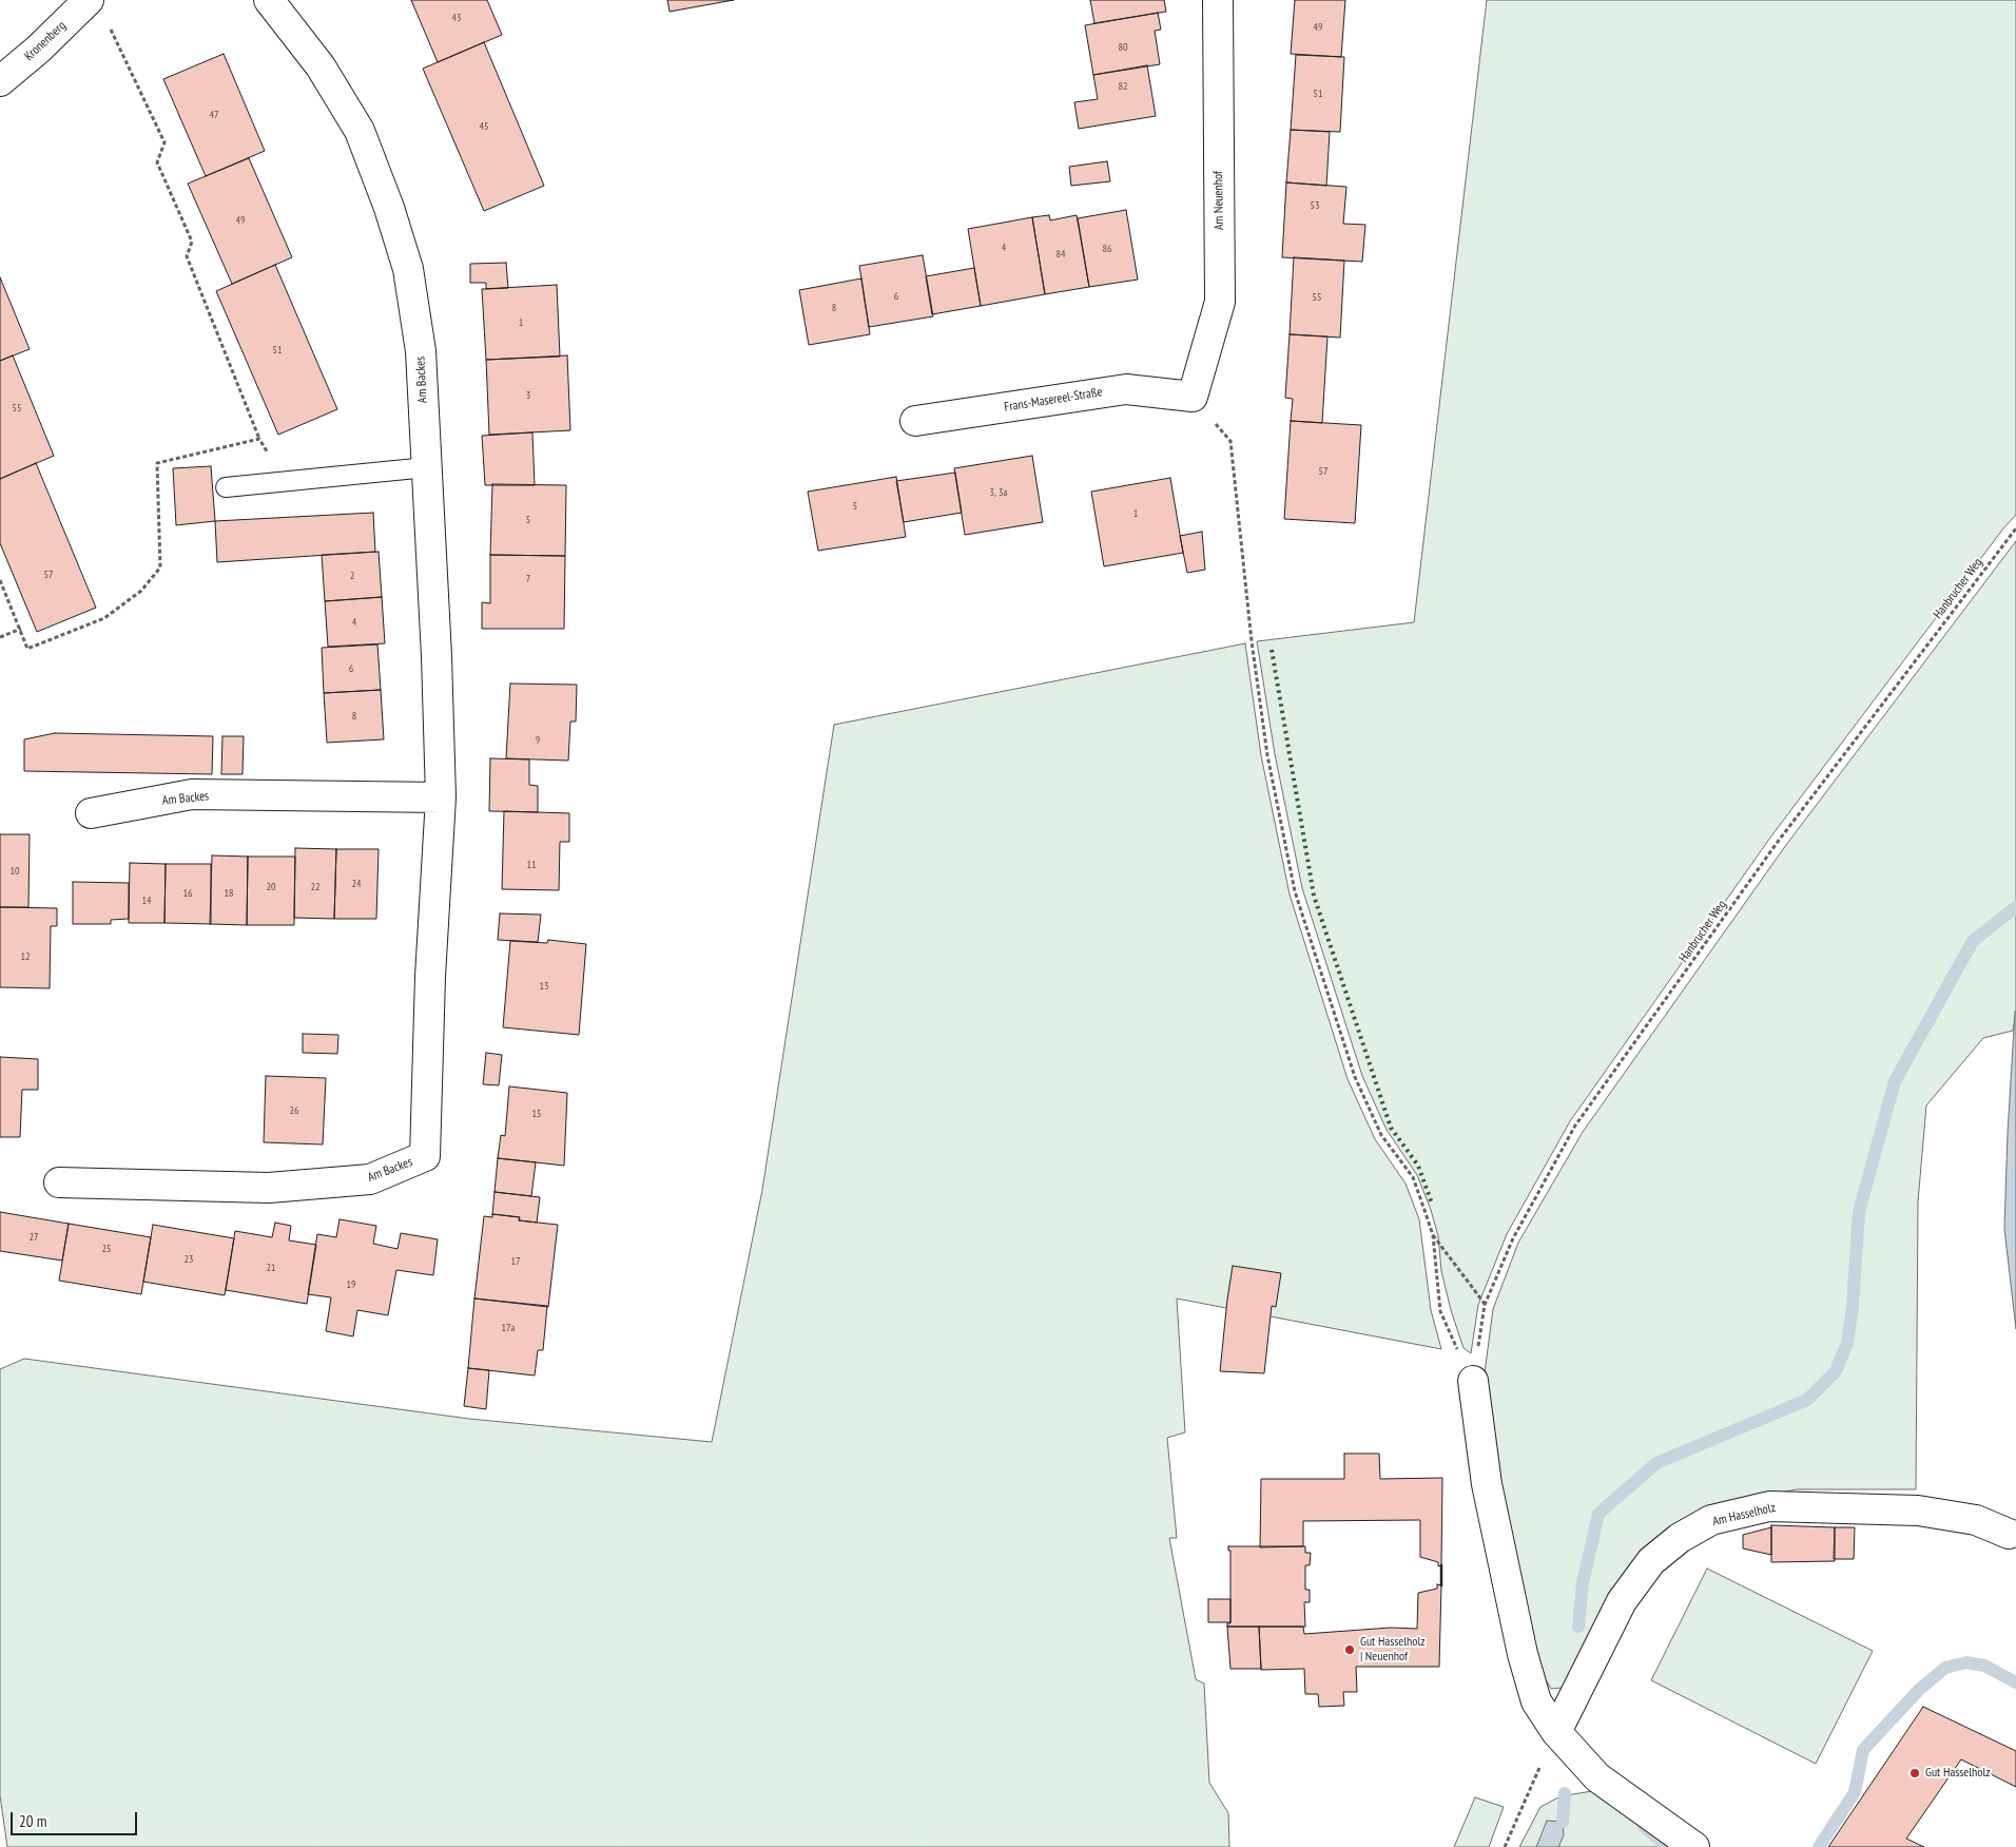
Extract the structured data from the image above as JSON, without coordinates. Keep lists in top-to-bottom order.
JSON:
{
  "streets": {
    "street": [
      "Kronenberg",
      "Am Neuenhof",
      "Am Backes",
      "Frans-Masereel-Straße",
      "Am Hasselholz"
    ],
    "path": ["Hanbrucher Weg"]
  },
  "crossings": [
    ["Am Neuenhof", "Frans-Masereel-Straße"]
  ],
  "places": ["Gut Hasselholz | Neuenhof", "Gut Hasselholz"],
  "house_numbers": [
    "43",
    "49",
    "80",
    "82",
    "51",
    "47",
    "45",
    "53",
    "49",
    "4",
    "86",
    "84",
    "6",
    "55",
    "8",
    "1",
    "51",
    "3",
    "55",
    "57",
    "3, 3a",
    "5",
    "1",
    "5",
    "57",
    "2",
    "7",
    "4",
    "6",
    "8",
    "9",
    "11",
    "10",
    "24",
    "20",
    "22",
    "16",
    "18",
    "14",
    "12",
    "13",
    "26",
    "15",
    "27",
    "25",
    "23",
    "17",
    "21",
    "19",
    "17a"
  ],
  "scale_bar": "20 m"
}
